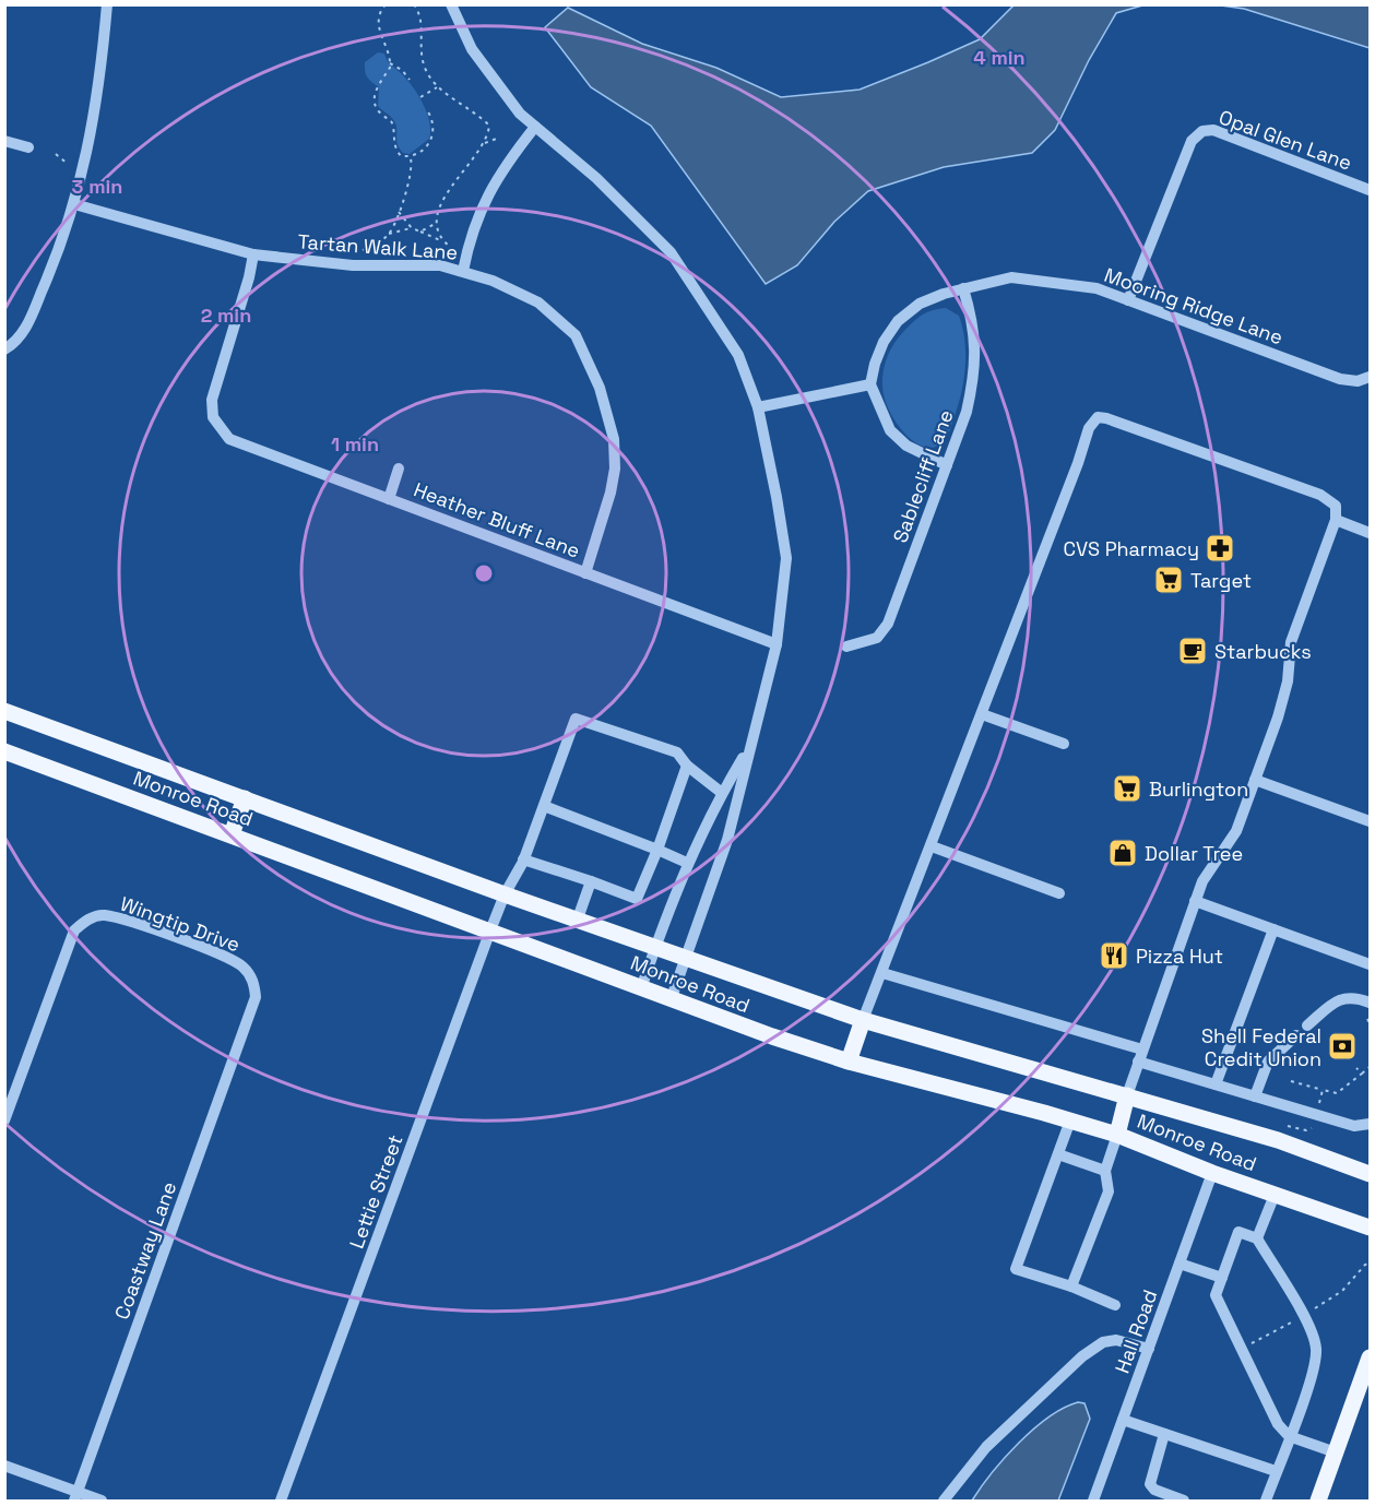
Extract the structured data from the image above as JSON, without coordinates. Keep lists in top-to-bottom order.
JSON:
{
  "streets": {
    "main road": ["Monroe Road"],
    "street": [
      "Opal Glen Lane",
      "Tartan Walk Lane",
      "Mooring Ridge Lane",
      "Sablecliff Lane",
      "Heather Bluff Lane",
      "Wingtip Drive",
      "Lettie Street",
      "Coastway Lane",
      "Hall Road"
    ]
  },
  "crossings": [
    ["Opal Glen Lane", "Mooring Ridge Lane"],
    ["Tartan Walk Lane", "Heather Bluff Lane"],
    ["Mooring Ridge Lane", "Sablecliff Lane"],
    ["Monroe Road", "Lettie Street"],
    ["Monroe Road", "Hall Road"],
    ["Wingtip Drive", "Coastway Lane"]
  ],
  "places": {
    "pharmacy": ["CVS Pharmacy"],
    "supermarket": ["Target", "Burlington"],
    "cafe": ["Starbucks"],
    "shop": ["Dollar Tree"],
    "restaurant": ["Pizza Hut"],
    "bank": ["Shell Federal Credit Union"]
  },
  "rings": [
    "4 min",
    "3 min",
    "2 min",
    "1 min"
  ]
}
